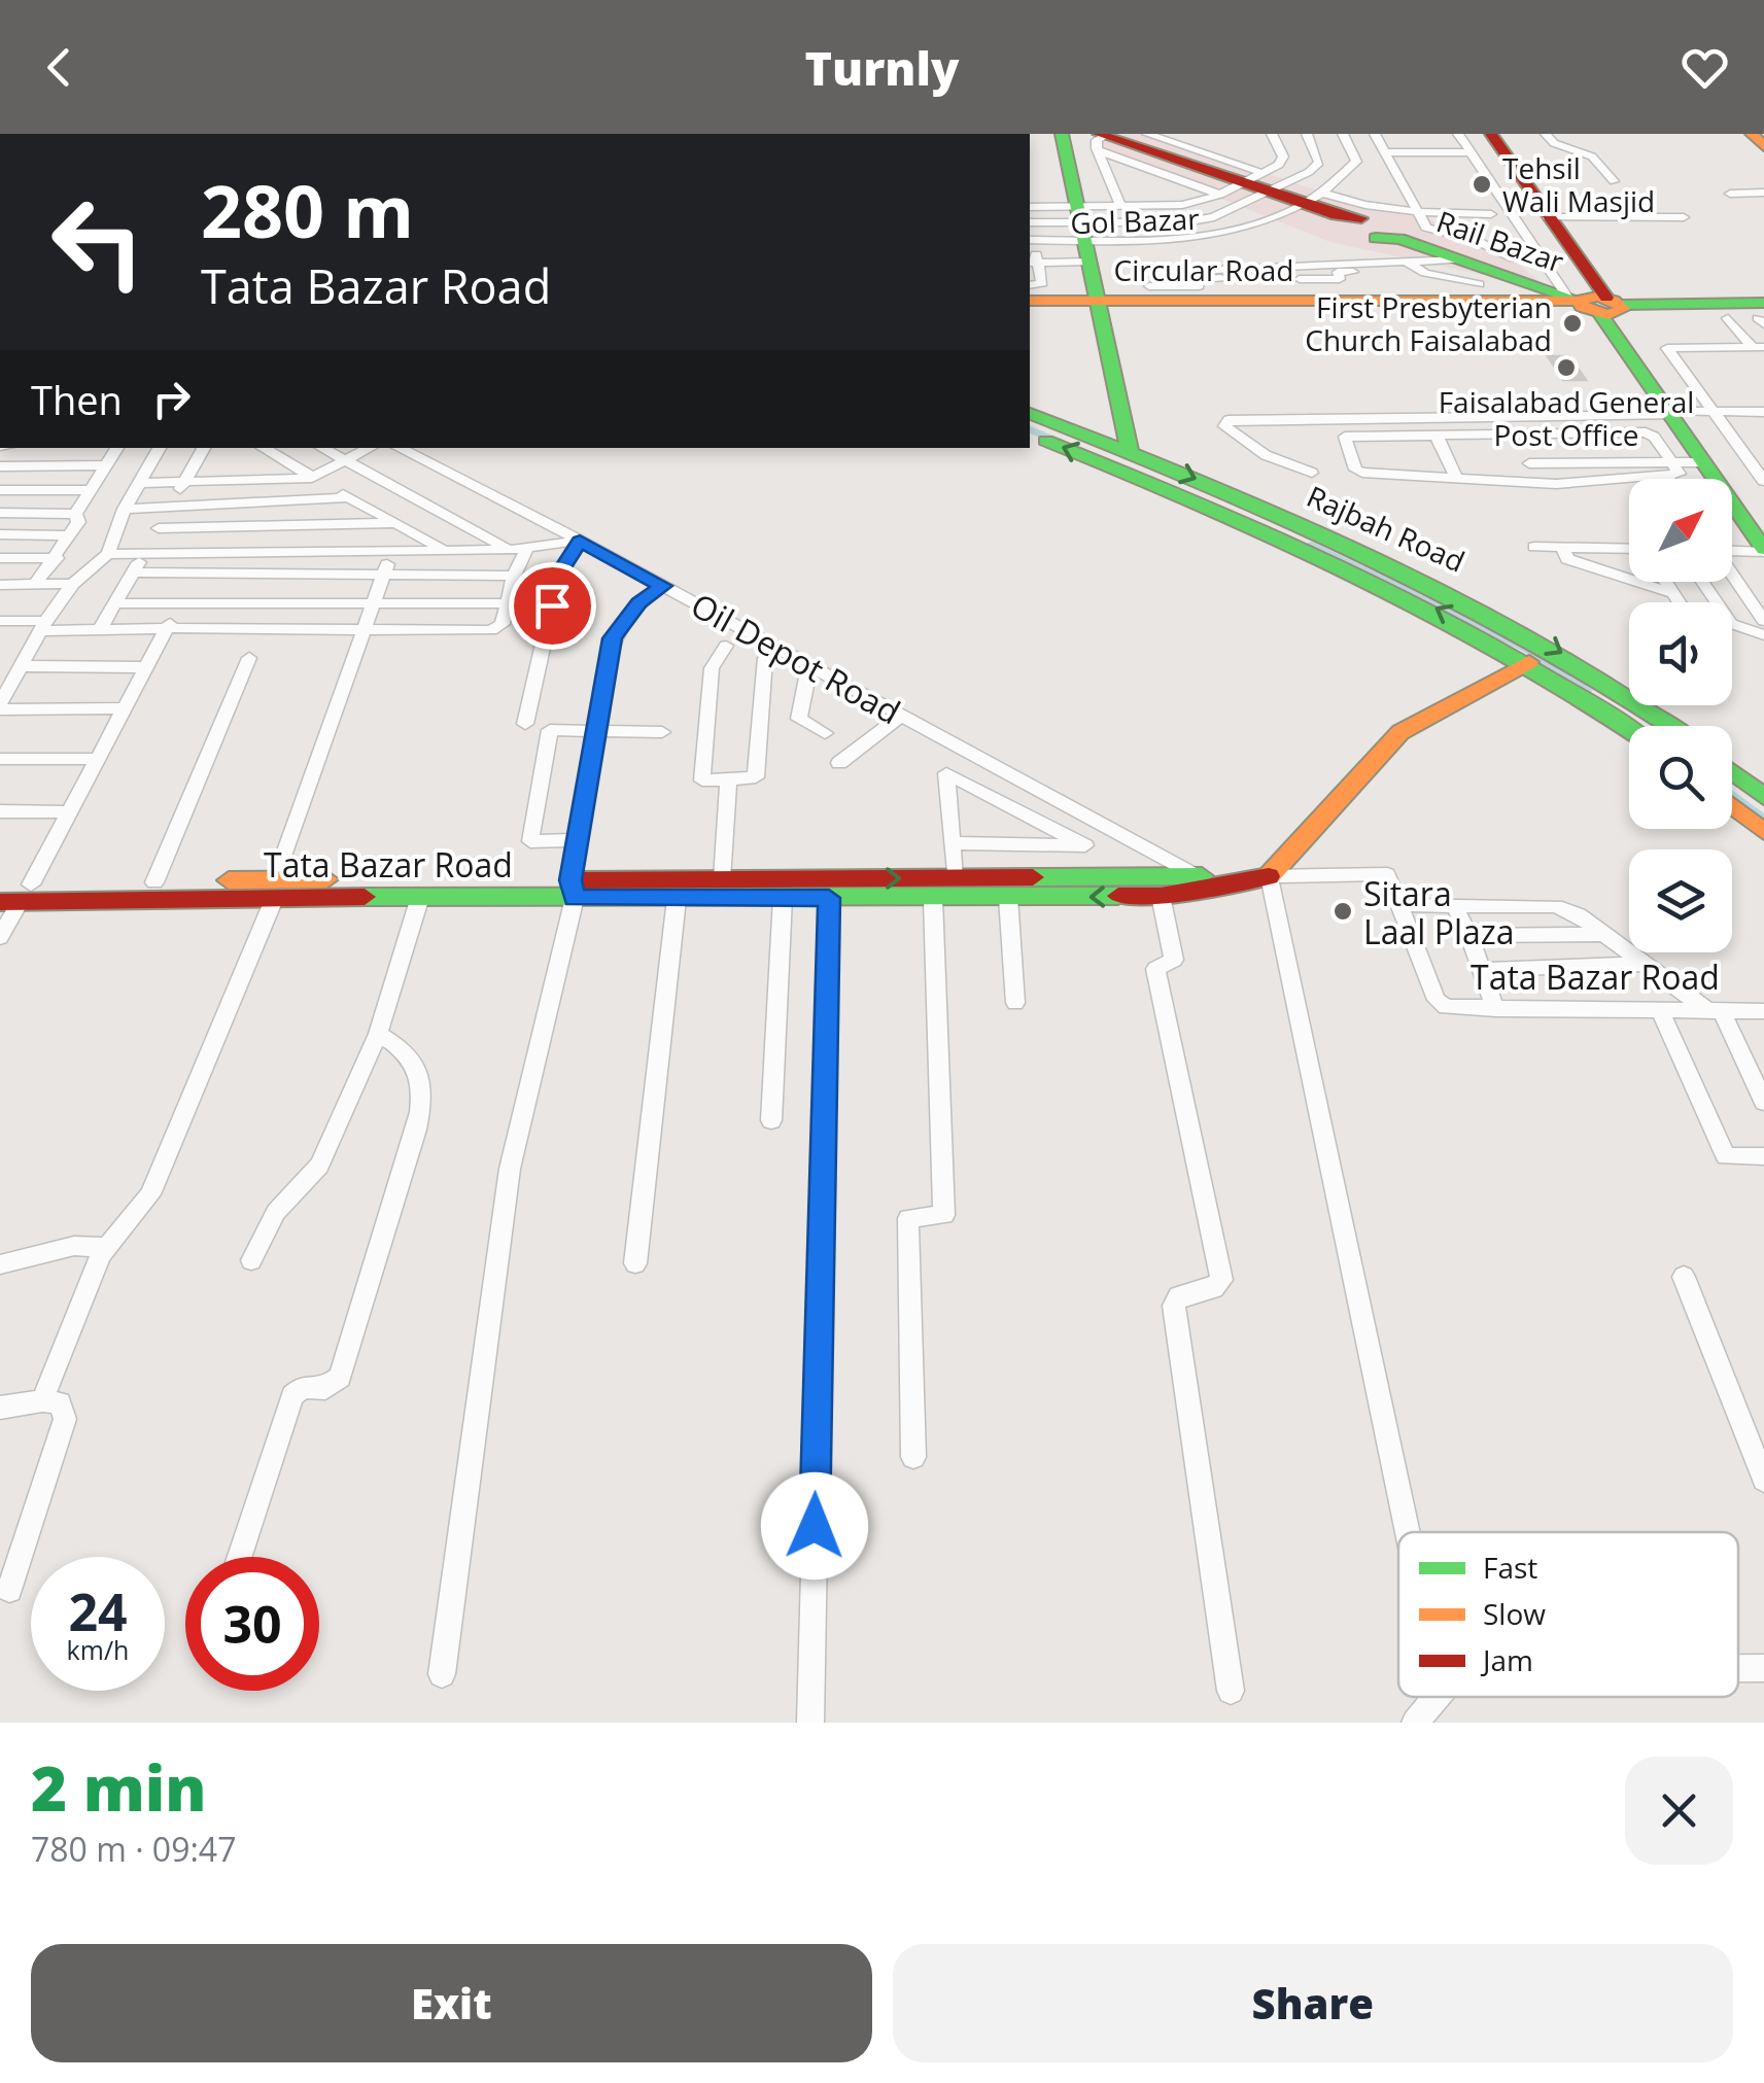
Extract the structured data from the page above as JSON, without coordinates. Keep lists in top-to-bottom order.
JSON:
{
  "streets": {
    "main road": ["Rail Bazar", "Rajbah Road", "Tata Bazar Road"],
    "street": ["Gol Bazar", "Oil Depot Road"]
  },
  "crossings": [
    ["Gol Bazar", "Rail Bazar"],
    ["Oil Depot Road", "Tata Bazar Road"]
  ],
  "places": [
    "Tehsil Wali Masjid",
    "First Presbyterian Church Faisalabad",
    "Faisalabad General Post Office",
    "Sitara Laal Plaza"
  ],
  "legend": ["Fast", "Slow", "Jam"],
  "north": "top right",
  "page": {
    "header": "Turnly",
    "turn": ["280 m", "Tata Bazar Road"],
    "then": "Then",
    "speed": "24 km/h",
    "limit": "30",
    "heading": ["2 min", "780 m · 09:47"],
    "buttons": ["Exit", "Share"]
  }
}
